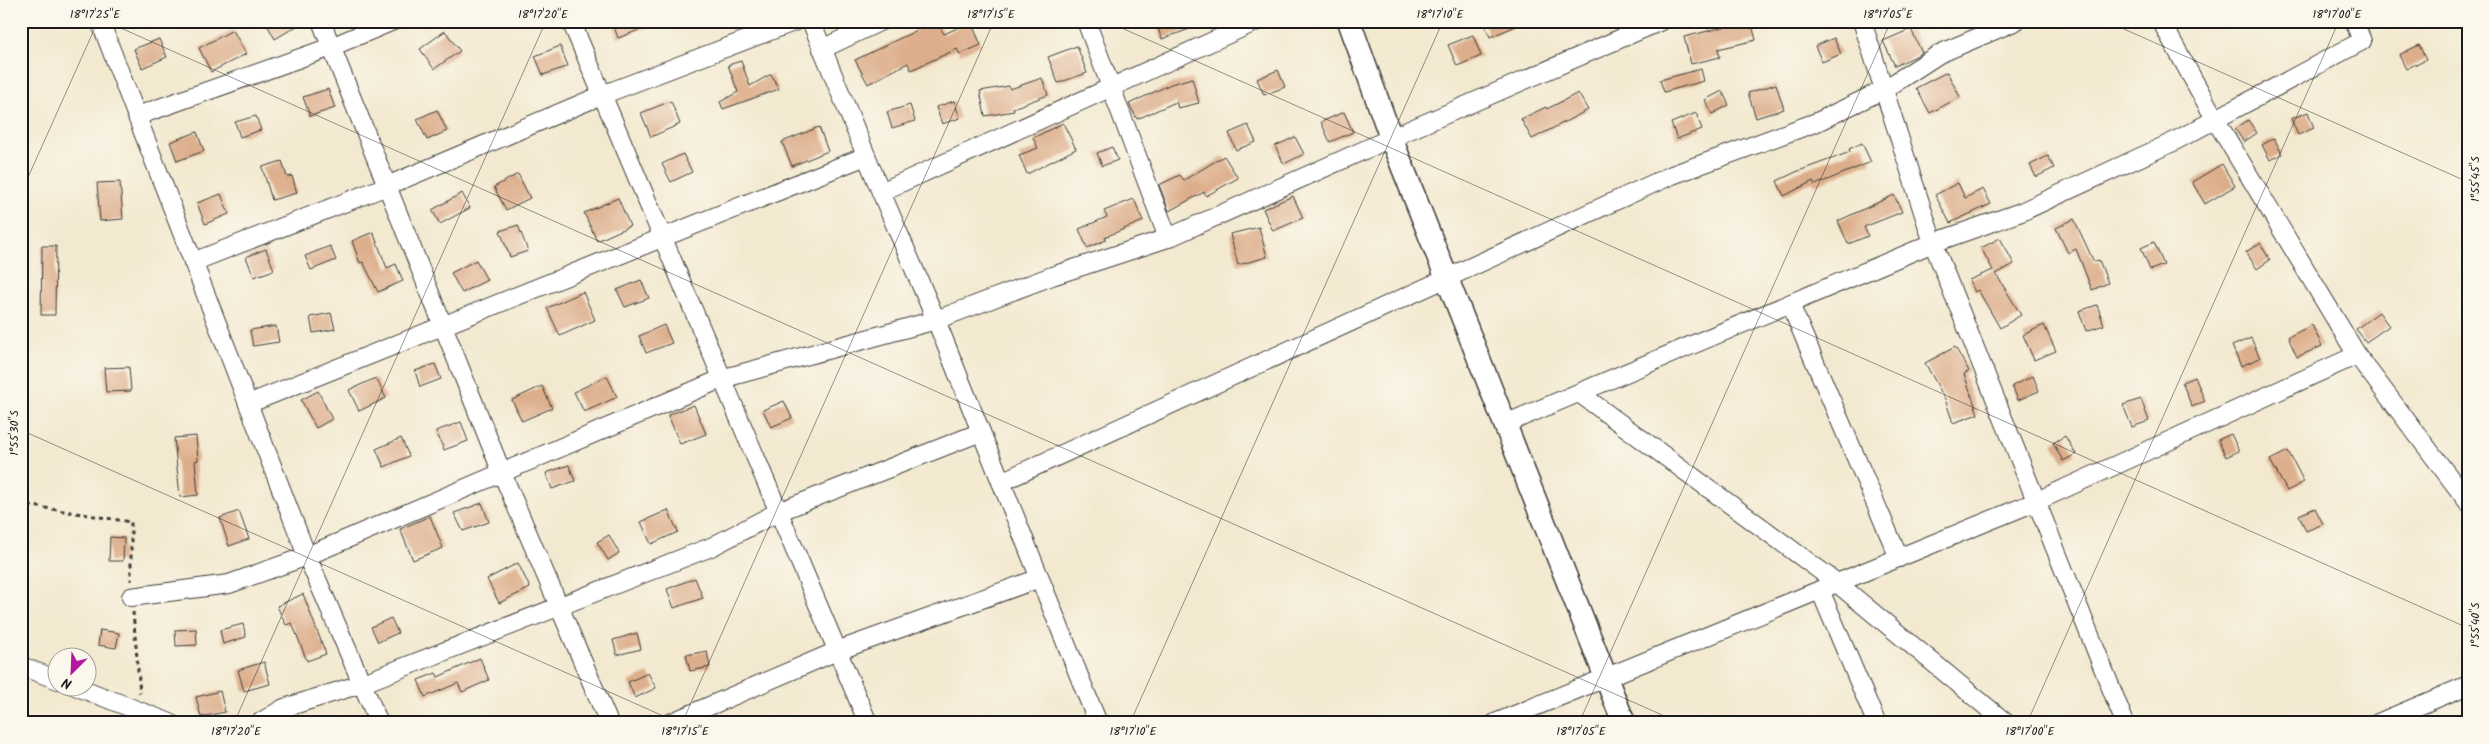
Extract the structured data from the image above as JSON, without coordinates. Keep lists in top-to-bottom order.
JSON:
{
  "north": "bottom left",
  "coordinates": [
    "18°17'25\"E",
    "18°17'20\"E",
    "18°17'15\"E",
    "18°17'10\"E",
    "18°17'05\"E",
    "18°17'00\"E",
    "1°55'45\"S",
    "1°55'30\"S",
    "1°55'40\"S"
  ]
}
